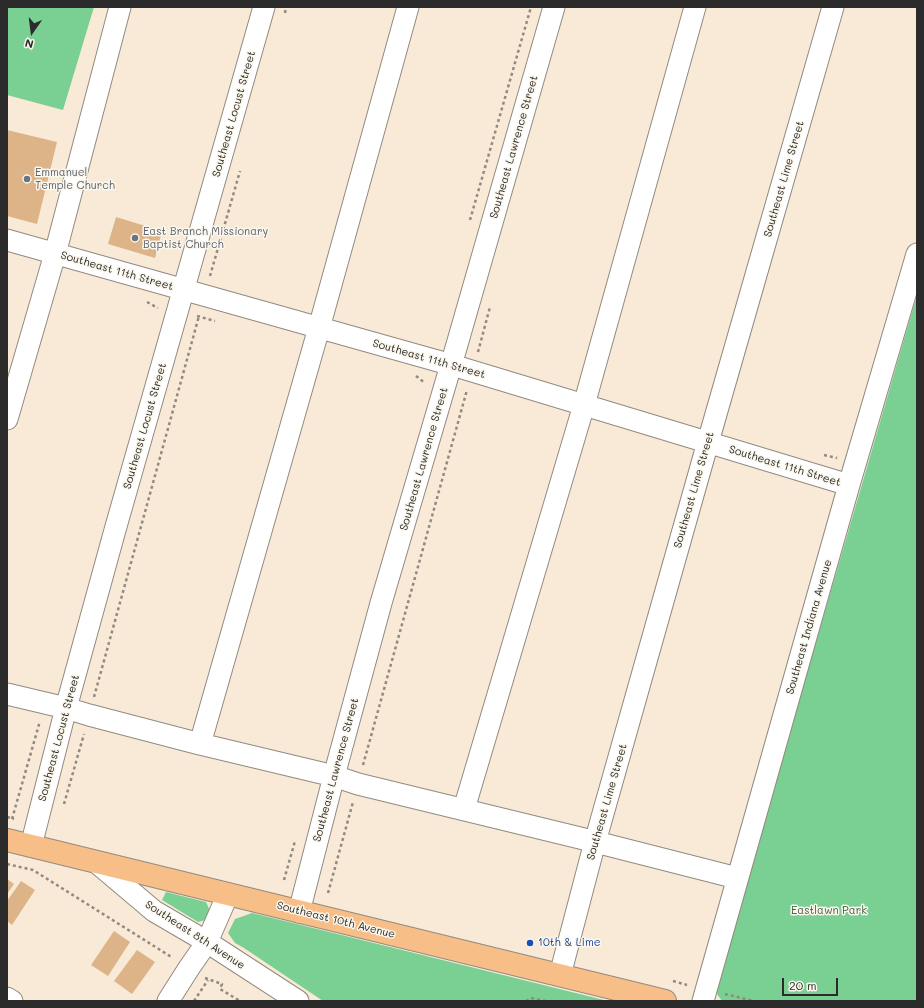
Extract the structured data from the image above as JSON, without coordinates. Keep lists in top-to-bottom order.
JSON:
{
  "streets": {
    "main road": ["Southeast 10th Avenue"],
    "street": [
      "Southeast Locust Street",
      "Southeast Lawrence Street",
      "Southeast Lime Street",
      "Southeast 11th Street",
      "Southeast Indiana Avenue",
      "Southeast 8th Avenue"
    ]
  },
  "crossings": [
    ["Southeast Locust Street", "Southeast 11th Street"],
    ["Southeast Locust Street", "Southeast 10th Avenue"],
    ["Southeast Lawrence Street", "Southeast 11th Street"],
    ["Southeast Lawrence Street", "Southeast 10th Avenue"],
    ["Southeast Lime Street", "Southeast 11th Street"],
    ["Southeast Lime Street", "Southeast 10th Avenue"],
    ["Southeast 11th Street", "Southeast Indiana Avenue"],
    ["Southeast 10th Avenue", "Southeast 8th Avenue"]
  ],
  "parks": ["Eastlawn Park"],
  "places": ["Emmanuel Temple Church", "East Branch Missionary Baptist Church", "10th & Lime"],
  "scale_bar": "20 m",
  "north": "bottom"
}
